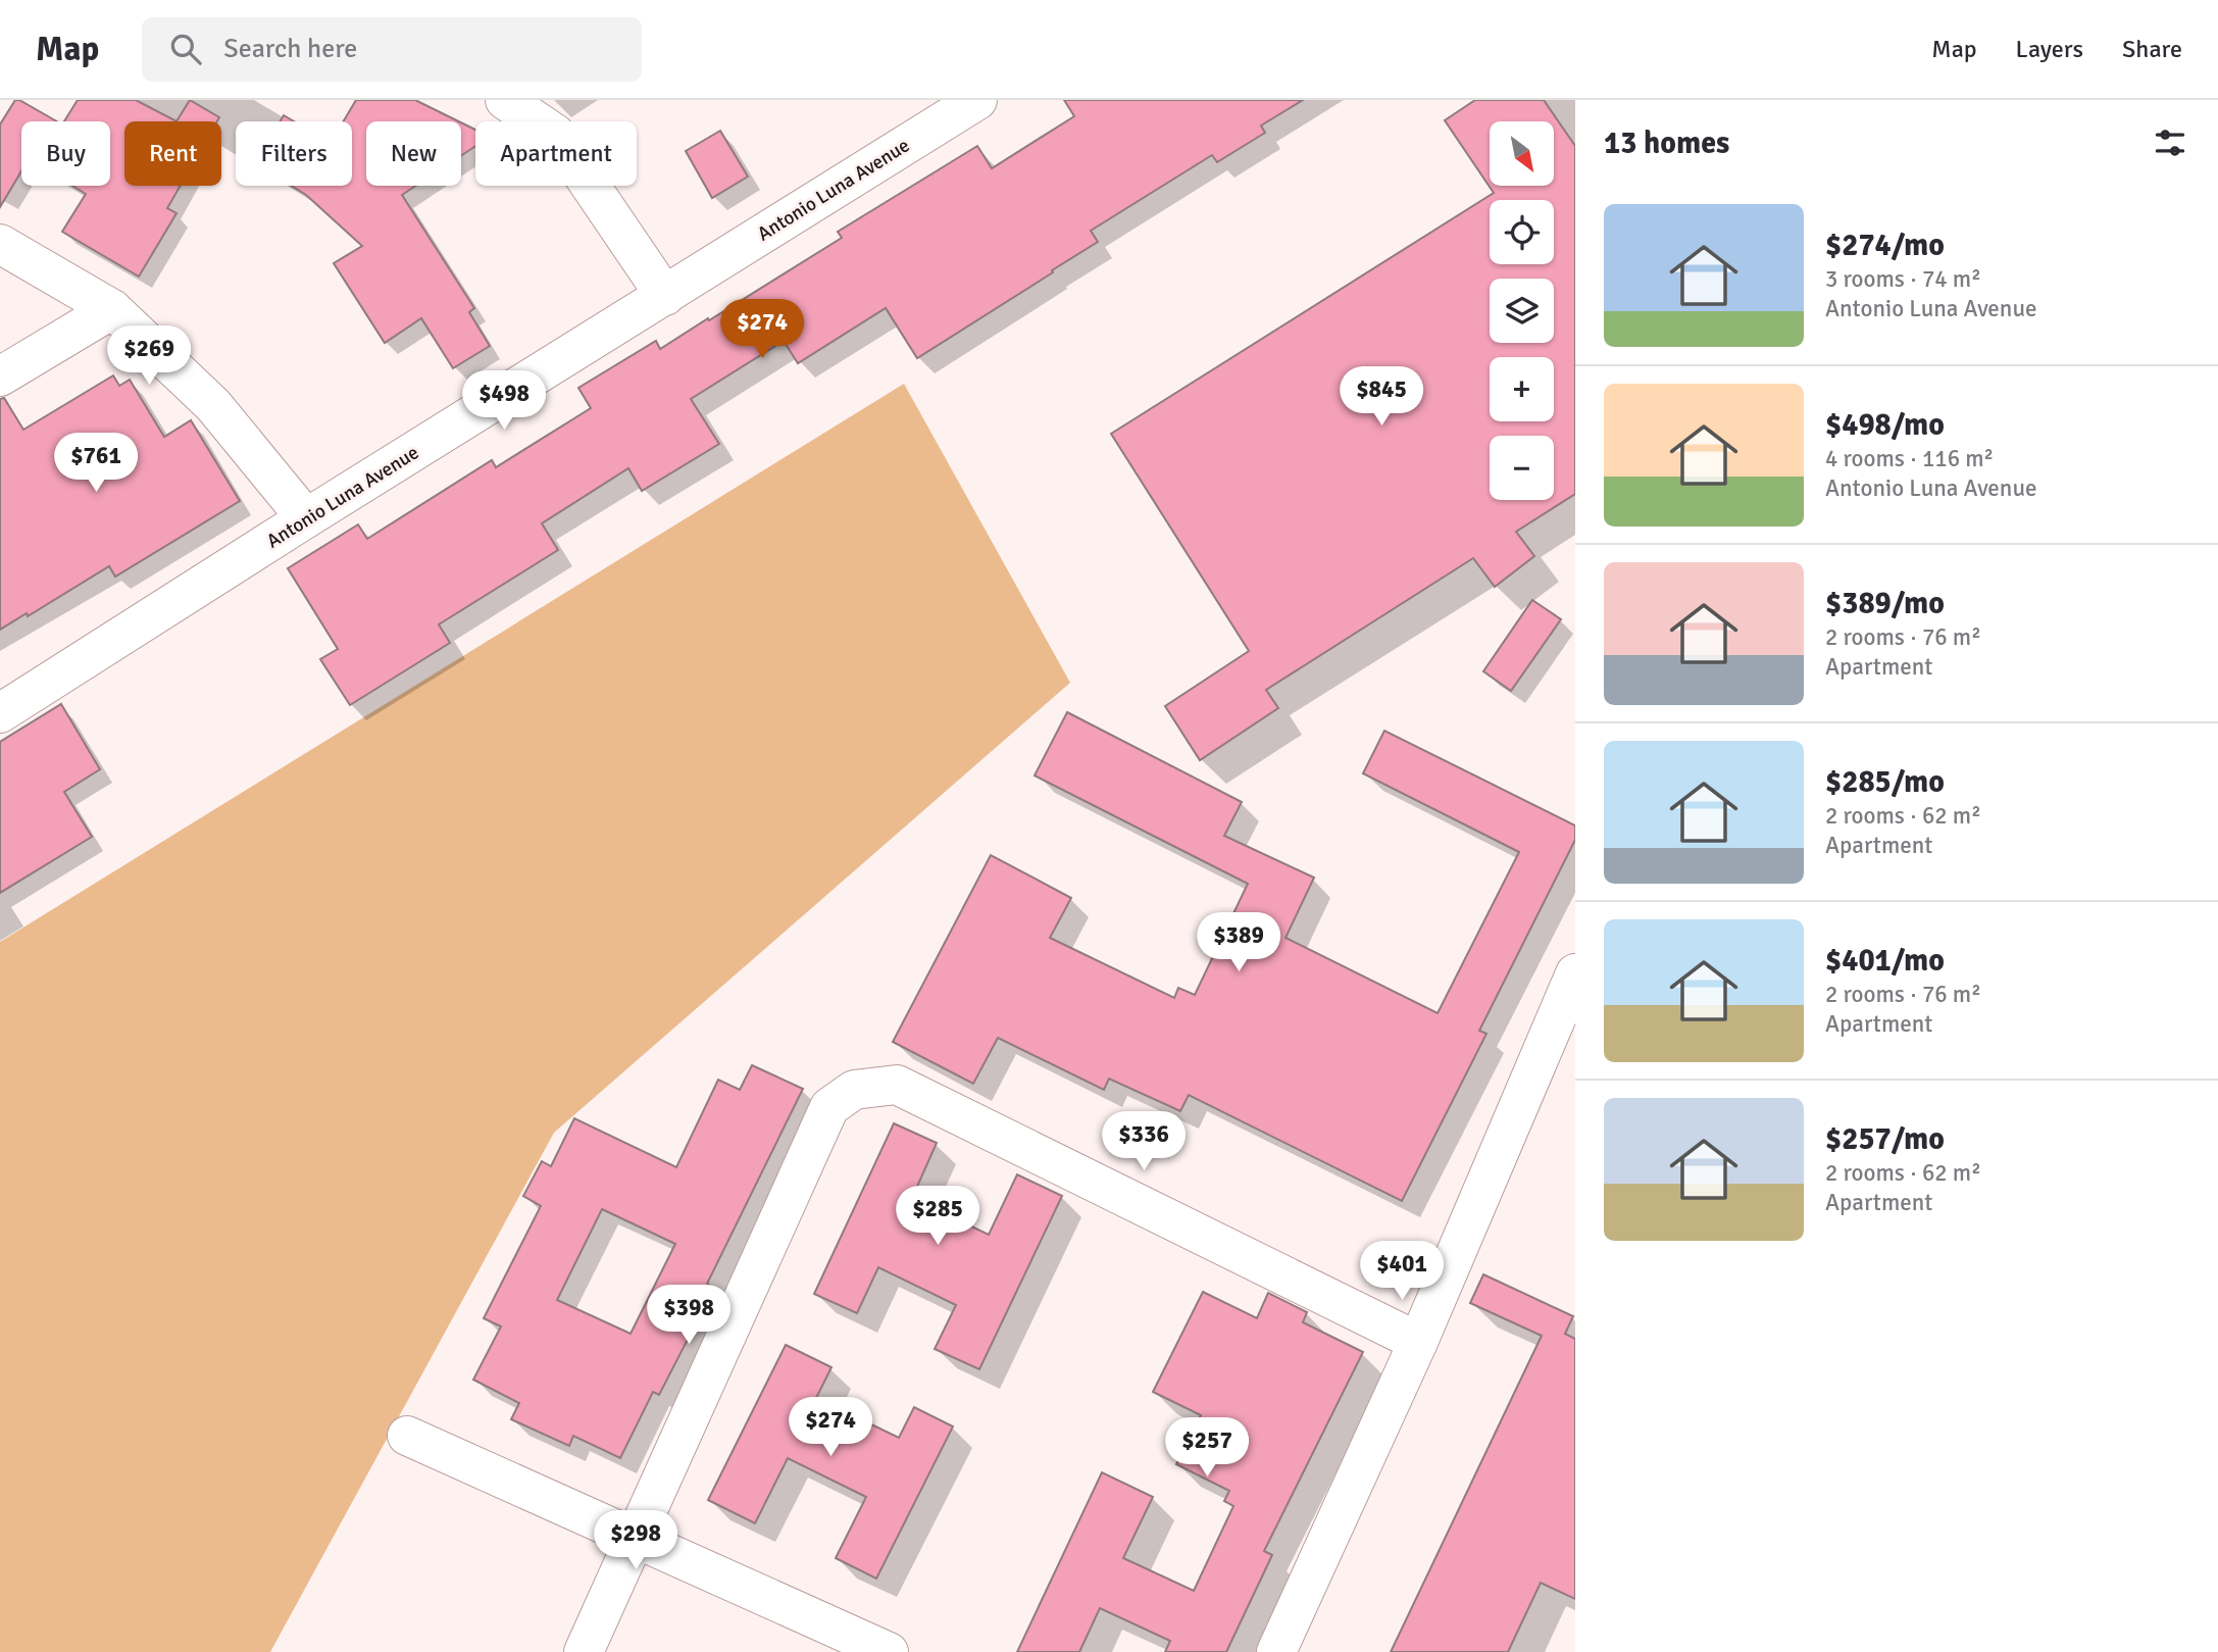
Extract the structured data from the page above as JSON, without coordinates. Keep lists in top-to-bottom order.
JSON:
{
  "streets": {
    "street": ["Antonio Luna Avenue"]
  },
  "north": "bottom right",
  "page": {
    "header": "Map",
    "search": "Search here",
    "nav": ["Map", "Layers", "Share"],
    "heading": "13 homes",
    "map_buttons": ["+", "−"],
    "chip": [
      "Buy",
      "Rent",
      "Filters",
      "New",
      "Apartment"
    ],
    "list": [
      {
        "name": "$274/mo",
        "note": "3 rooms · 74 m² · Antonio Luna Avenue"
      },
      {
        "name": "$498/mo",
        "note": "4 rooms · 116 m² · Antonio Luna Avenue"
      },
      {
        "name": "$389/mo",
        "note": "2 rooms · 76 m² · Apartment"
      },
      {
        "name": "$285/mo",
        "note": "2 rooms · 62 m² · Apartment"
      },
      {
        "name": "$401/mo",
        "note": "2 rooms · 76 m² · Apartment"
      },
      {
        "name": "$257/mo",
        "note": "2 rooms · 62 m² · Apartment"
      }
    ],
    "price": [
      "$274",
      "$269",
      "$845",
      "$498",
      "$761",
      "$389",
      "$336",
      "$285",
      "$401",
      "$398",
      "$274",
      "$257",
      "$298"
    ]
  }
}
